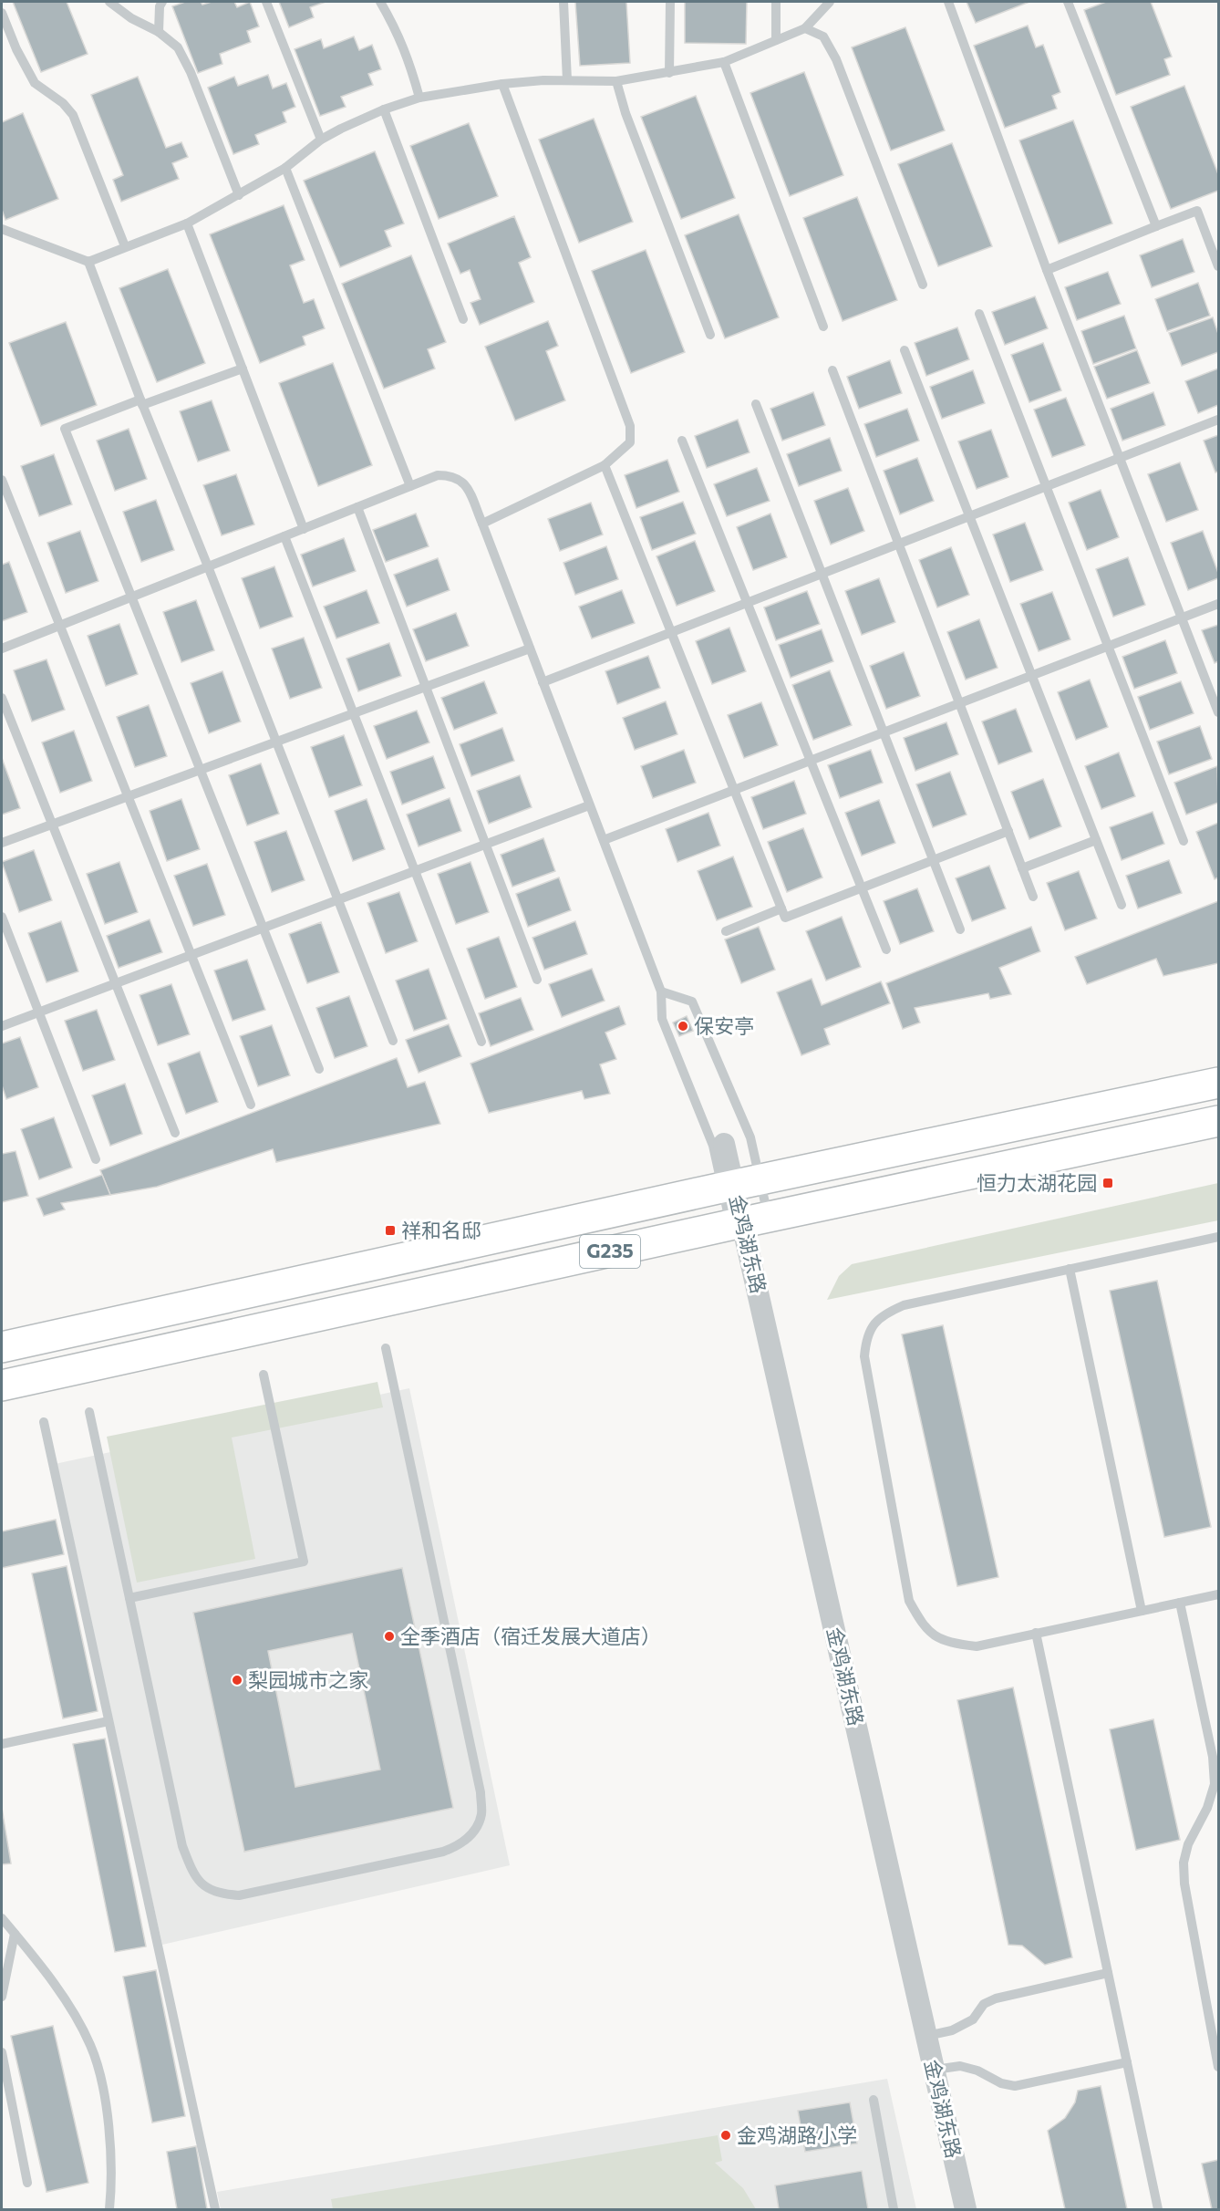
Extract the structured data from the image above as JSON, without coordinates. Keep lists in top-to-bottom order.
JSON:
{
  "streets": {
    "highway": ["G235"],
    "street": ["金鸡湖东路"]
  },
  "crossings": [
    ["金鸡湖东路", "G235"]
  ],
  "places": {
    "other": [
      "保安亭",
      "全季酒店（宿迁发展大道店）",
      "梨园城市之家",
      "金鸡湖路小学"
    ],
    "transit": ["恒力太湖花园", "祥和名邸"]
  }
}
